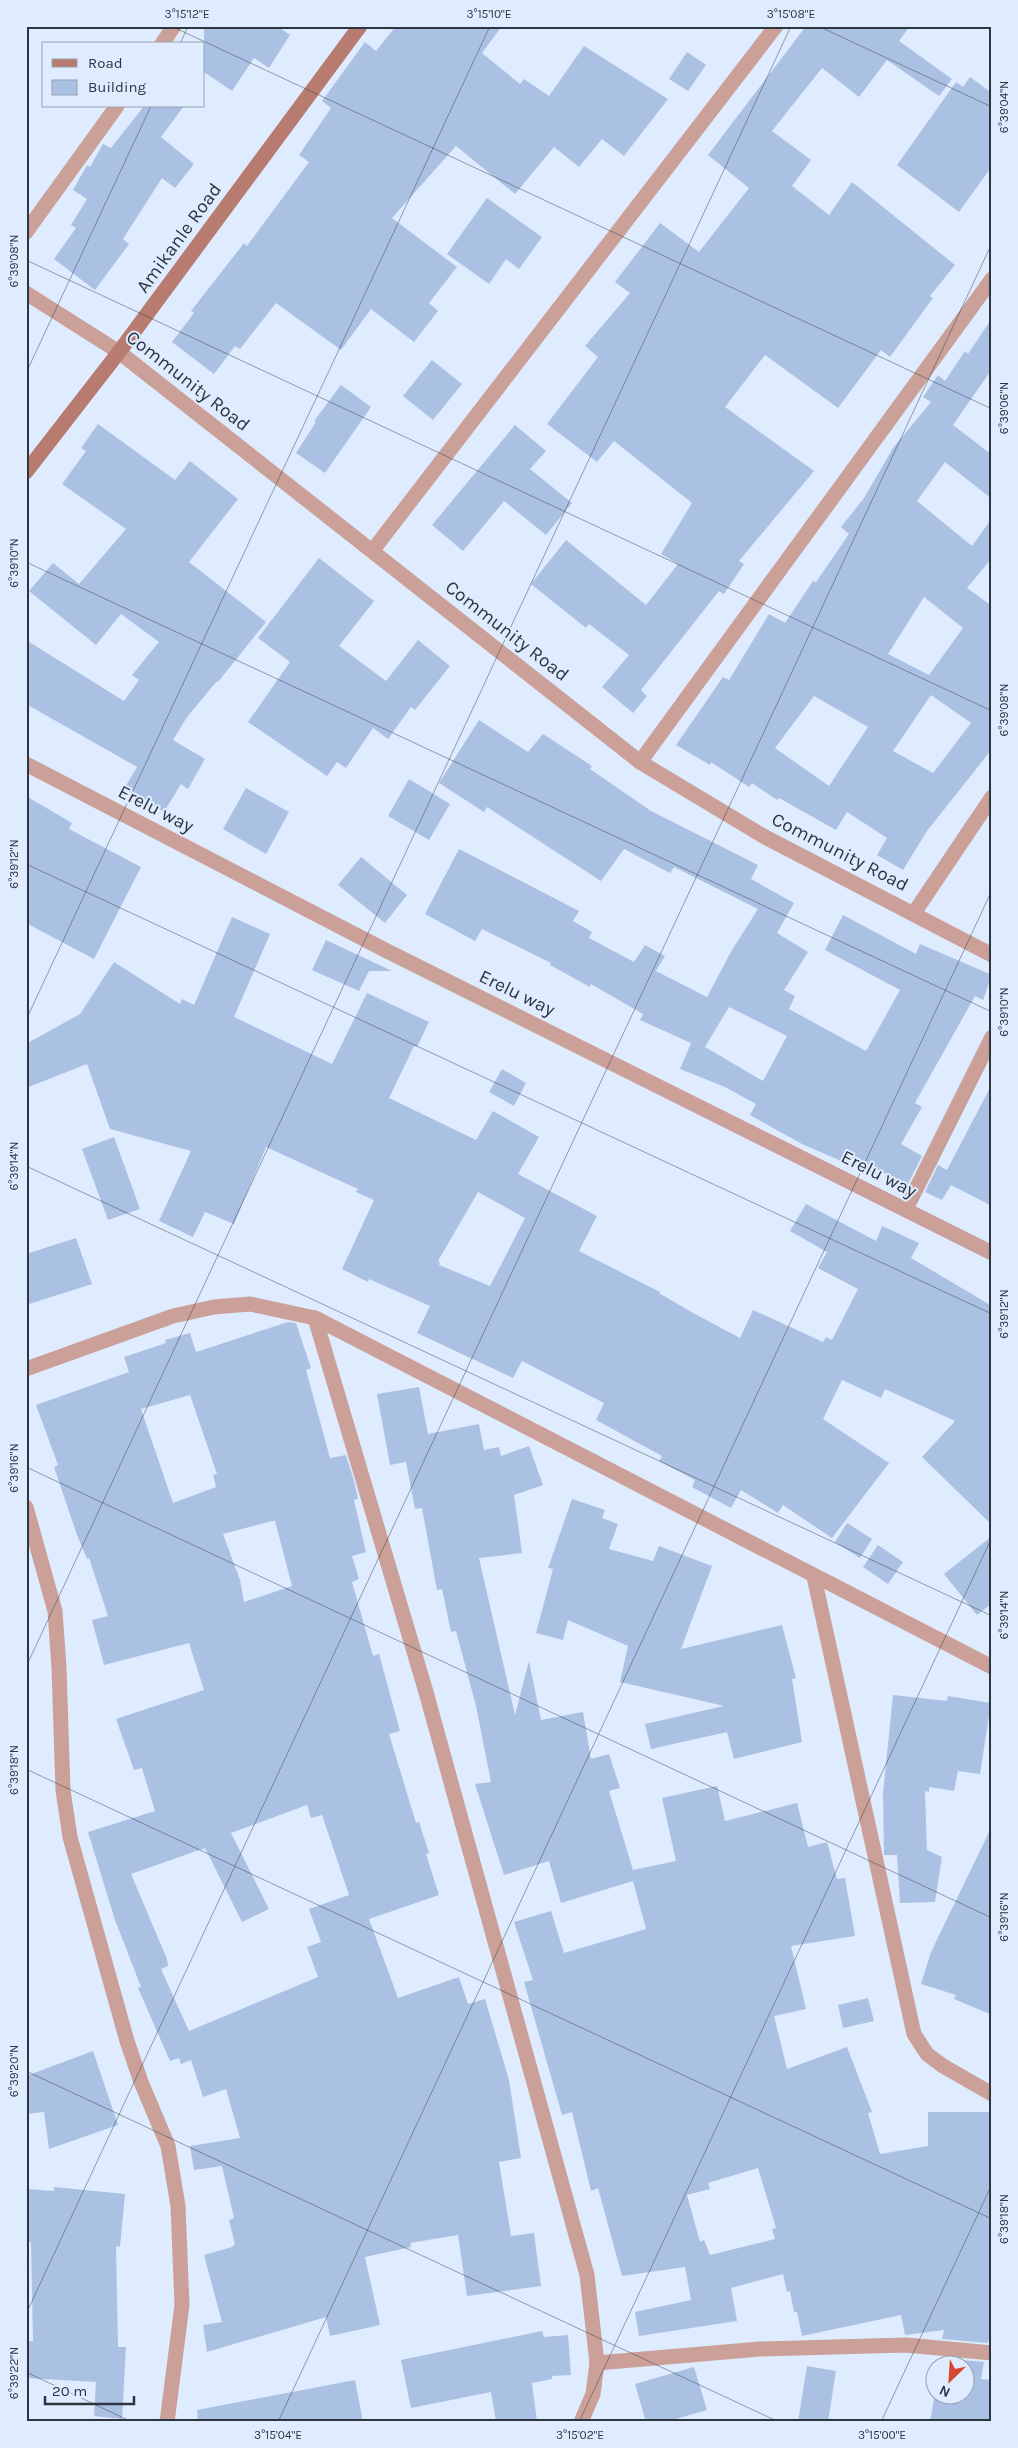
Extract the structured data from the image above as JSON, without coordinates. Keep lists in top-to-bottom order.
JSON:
{
  "streets": {
    "street": ["Amikanle Road", "Community Road", "Erelu way"]
  },
  "crossings": [
    ["Amikanle Road", "Community Road"]
  ],
  "legend": ["Road", "Building"],
  "scale_bar": "20 m",
  "north": "bottom left",
  "coordinates": [
    "3°15'12\"E",
    "3°15'10\"E",
    "3°15'08\"E",
    "6°39'04\"N",
    "6°39'08\"N",
    "6°39'06\"N",
    "6°39'10\"N",
    "6°39'12\"N",
    "6°39'14\"N",
    "6°39'16\"N",
    "6°39'18\"N",
    "6°39'20\"N",
    "6°39'22\"N",
    "3°15'04\"E",
    "3°15'02\"E",
    "3°15'00\"E"
  ]
}
